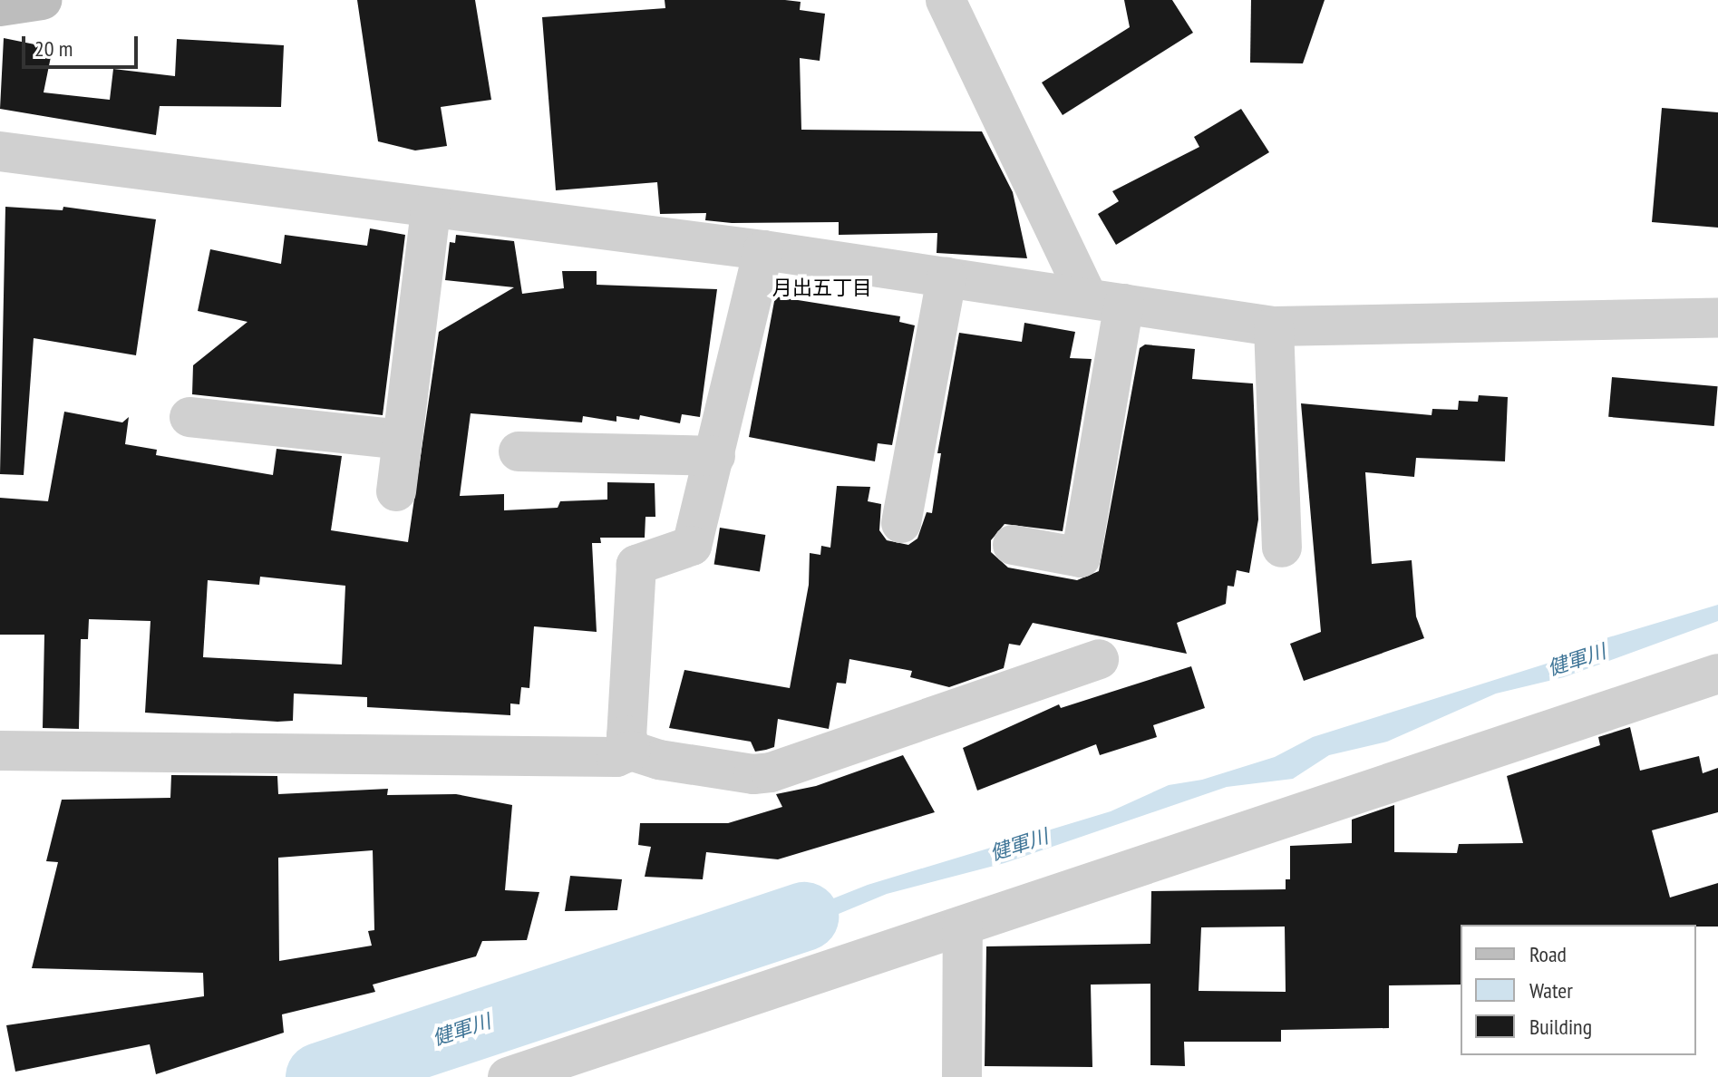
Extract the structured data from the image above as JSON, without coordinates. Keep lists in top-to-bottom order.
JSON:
{
  "districts": ["月出五丁目"],
  "water": ["健軍川"],
  "legend": ["Road", "Water", "Building"],
  "scale_bar": "20 m"
}
